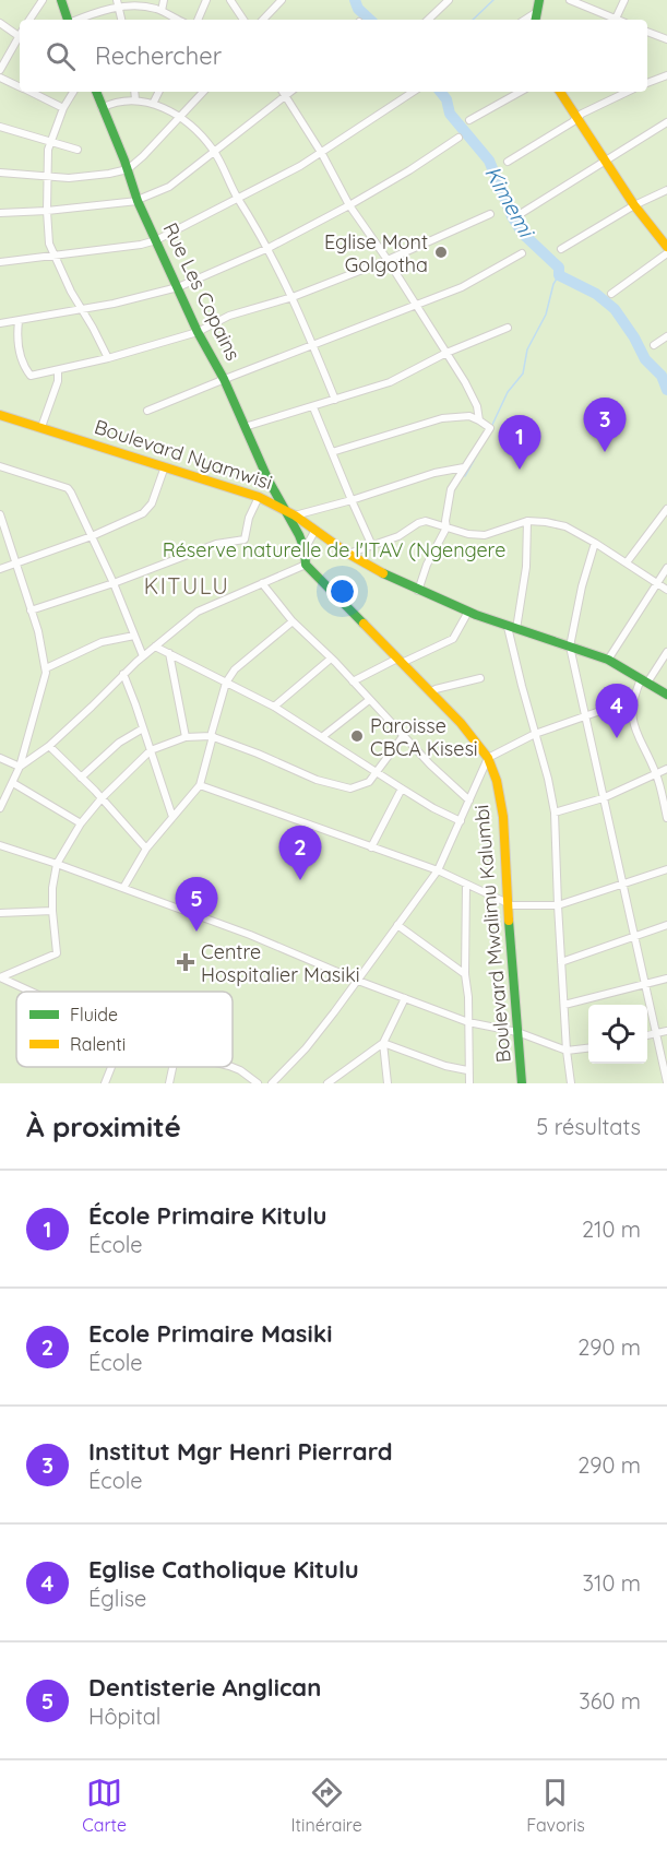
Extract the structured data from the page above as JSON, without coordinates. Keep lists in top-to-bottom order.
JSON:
{
  "streets": {
    "street": ["Rue Les Copains", "Boulevard Nyamwisi", "Boulevard Mwalimu Kalumbi"]
  },
  "crossings": [
    ["Rue Les Copains", "Boulevard Nyamwisi"]
  ],
  "districts": ["KITULU"],
  "water": ["Kimemi"],
  "parks": ["Réserve naturelle de l'ITAV (Ngengere"],
  "places": {
    "other": ["Eglise Mont Golgotha", "Paroisse CBCA Kisesi"],
    "health": ["Centre Hospitalier Masiki"]
  },
  "legend": ["Fluide", "Ralenti"],
  "page": {
    "search": "Rechercher",
    "pins": [
      "3",
      "1",
      "4",
      "2",
      "5"
    ],
    "heading": ["À proximité", "5 résultats"],
    "list": [
      {
        "mark": "1",
        "name": "École Primaire Kitulu",
        "note": "École",
        "value": "210 m"
      },
      {
        "mark": "2",
        "name": "Ecole Primaire Masiki",
        "note": "École",
        "value": "290 m"
      },
      {
        "mark": "3",
        "name": "Institut Mgr Henri Pierrard",
        "note": "École",
        "value": "290 m"
      },
      {
        "mark": "4",
        "name": "Eglise Catholique Kitulu",
        "note": "Église",
        "value": "310 m"
      },
      {
        "mark": "5",
        "name": "Dentisterie Anglican",
        "note": "Hôpital",
        "value": "360 m"
      }
    ],
    "nav": ["Carte", "Itinéraire", "Favoris"]
  }
}
